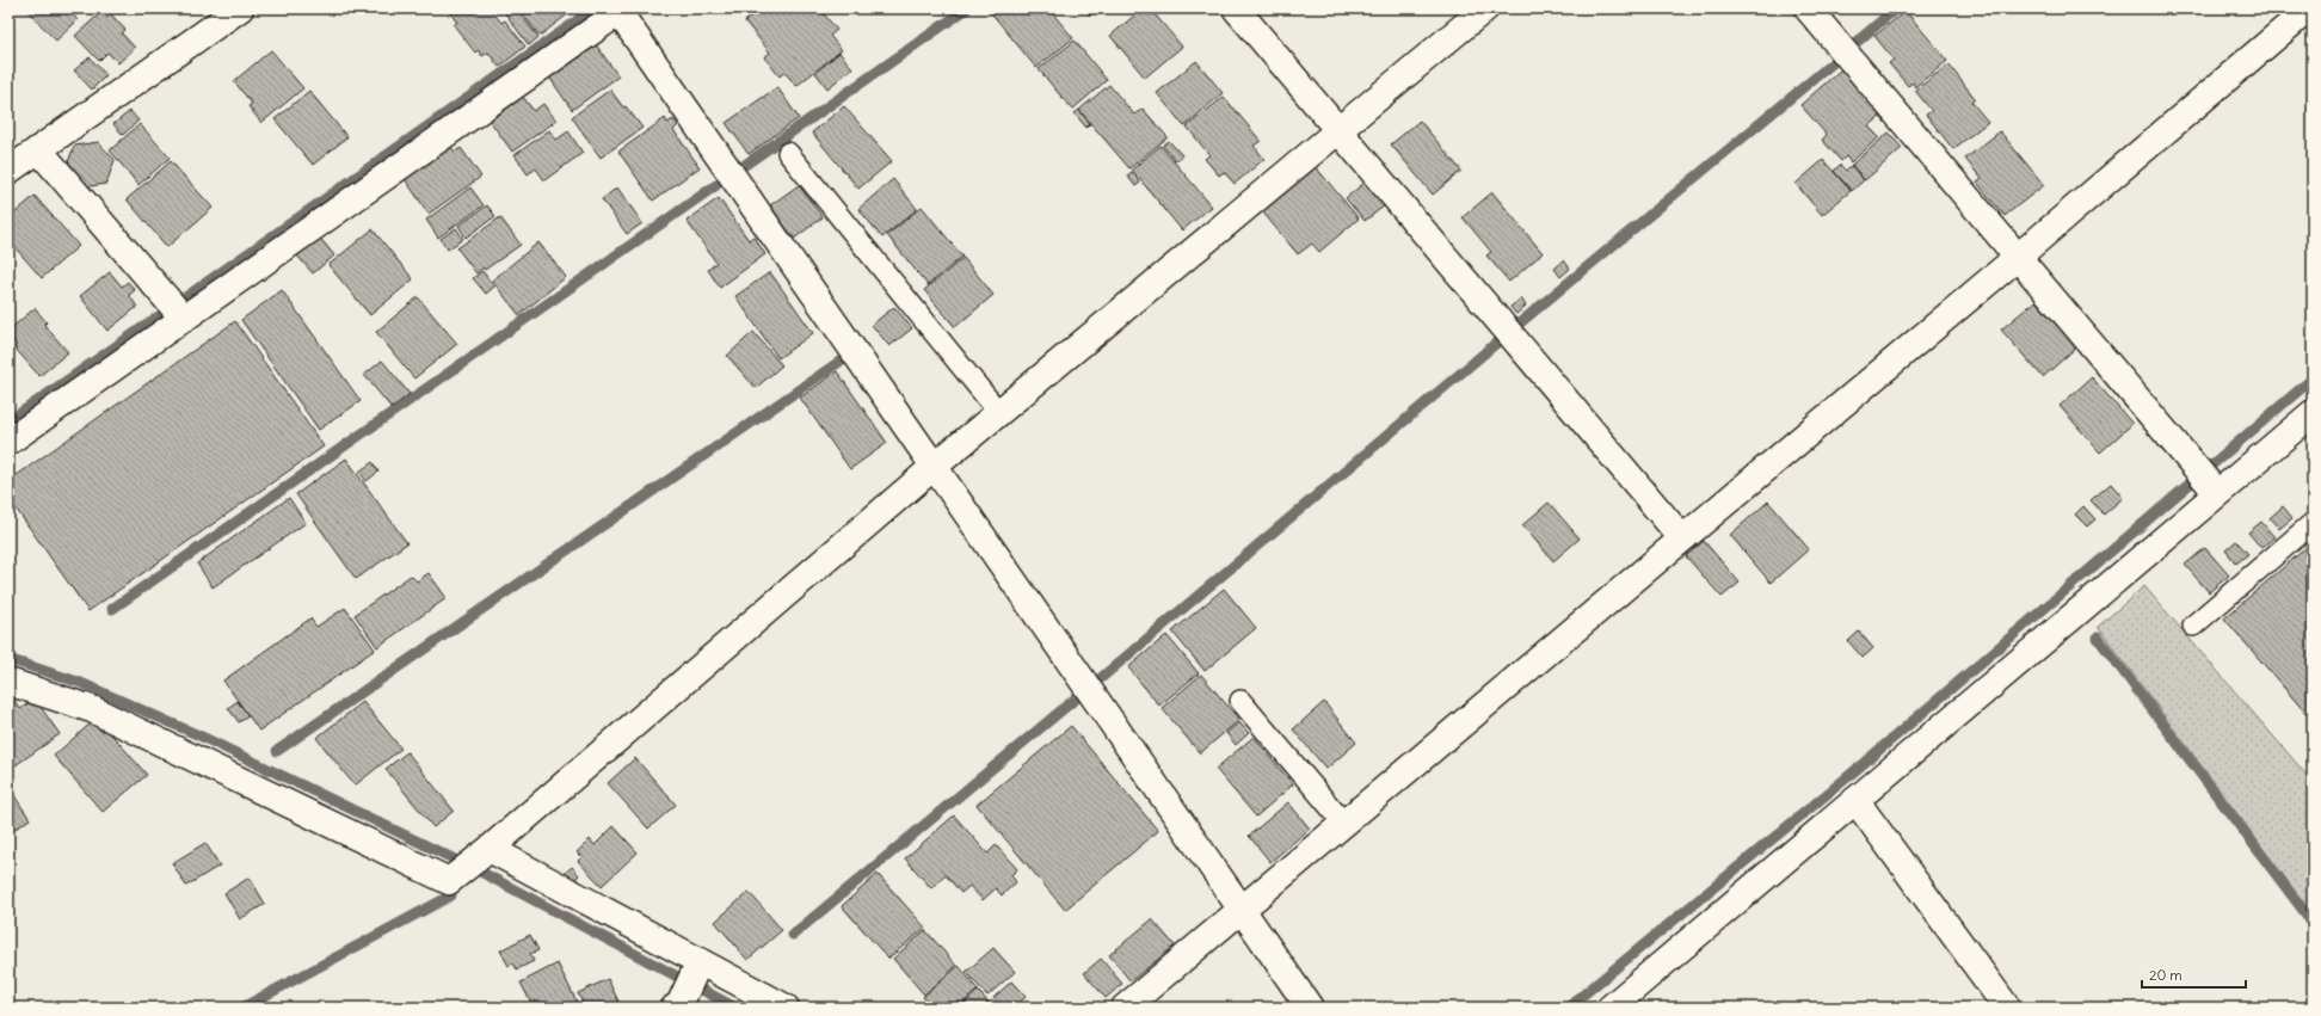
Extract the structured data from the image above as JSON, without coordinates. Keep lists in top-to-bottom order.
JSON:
{
  "scale_bar": "20 m"
}
